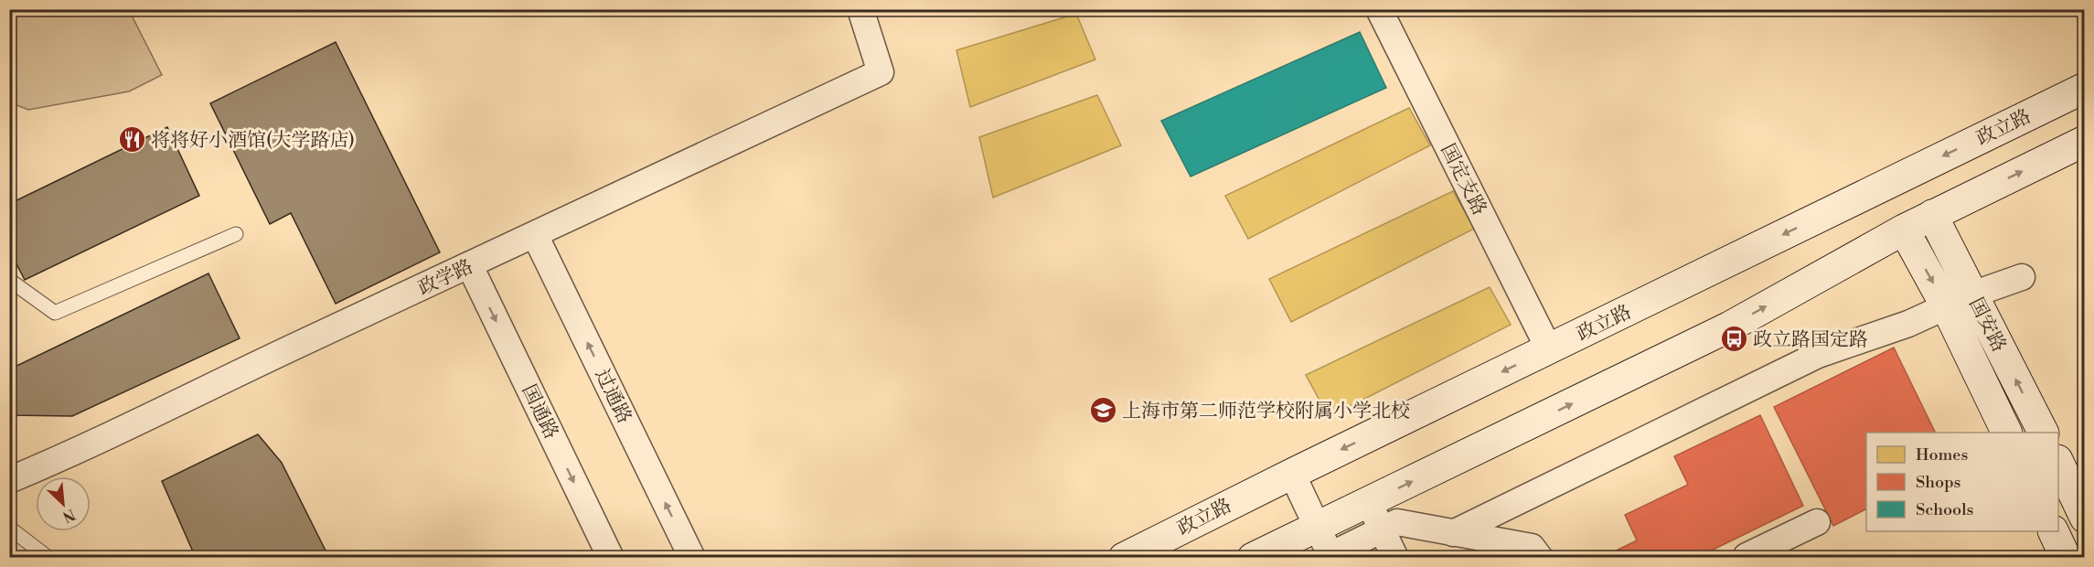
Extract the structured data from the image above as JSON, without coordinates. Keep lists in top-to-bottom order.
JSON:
{
  "streets": {
    "main road": ["政立路", "国安路"],
    "street": [
      "国定支路",
      "政学路",
      "过通路",
      "国通路"
    ]
  },
  "crossings": [
    ["政立路", "国定支路"],
    ["政学路", "过通路"],
    ["政学路", "国通路"]
  ],
  "one_way": ["过通路", "国通路"],
  "places": {
    "restaurant": ["将将好小酒馆(大学路店)"],
    "bus stop": ["政立路国定路"],
    "school or university": ["上海市第二师范学校附属小学北校"]
  },
  "legend": ["Homes", "Shops", "Schools"],
  "north": "bottom right"
}
